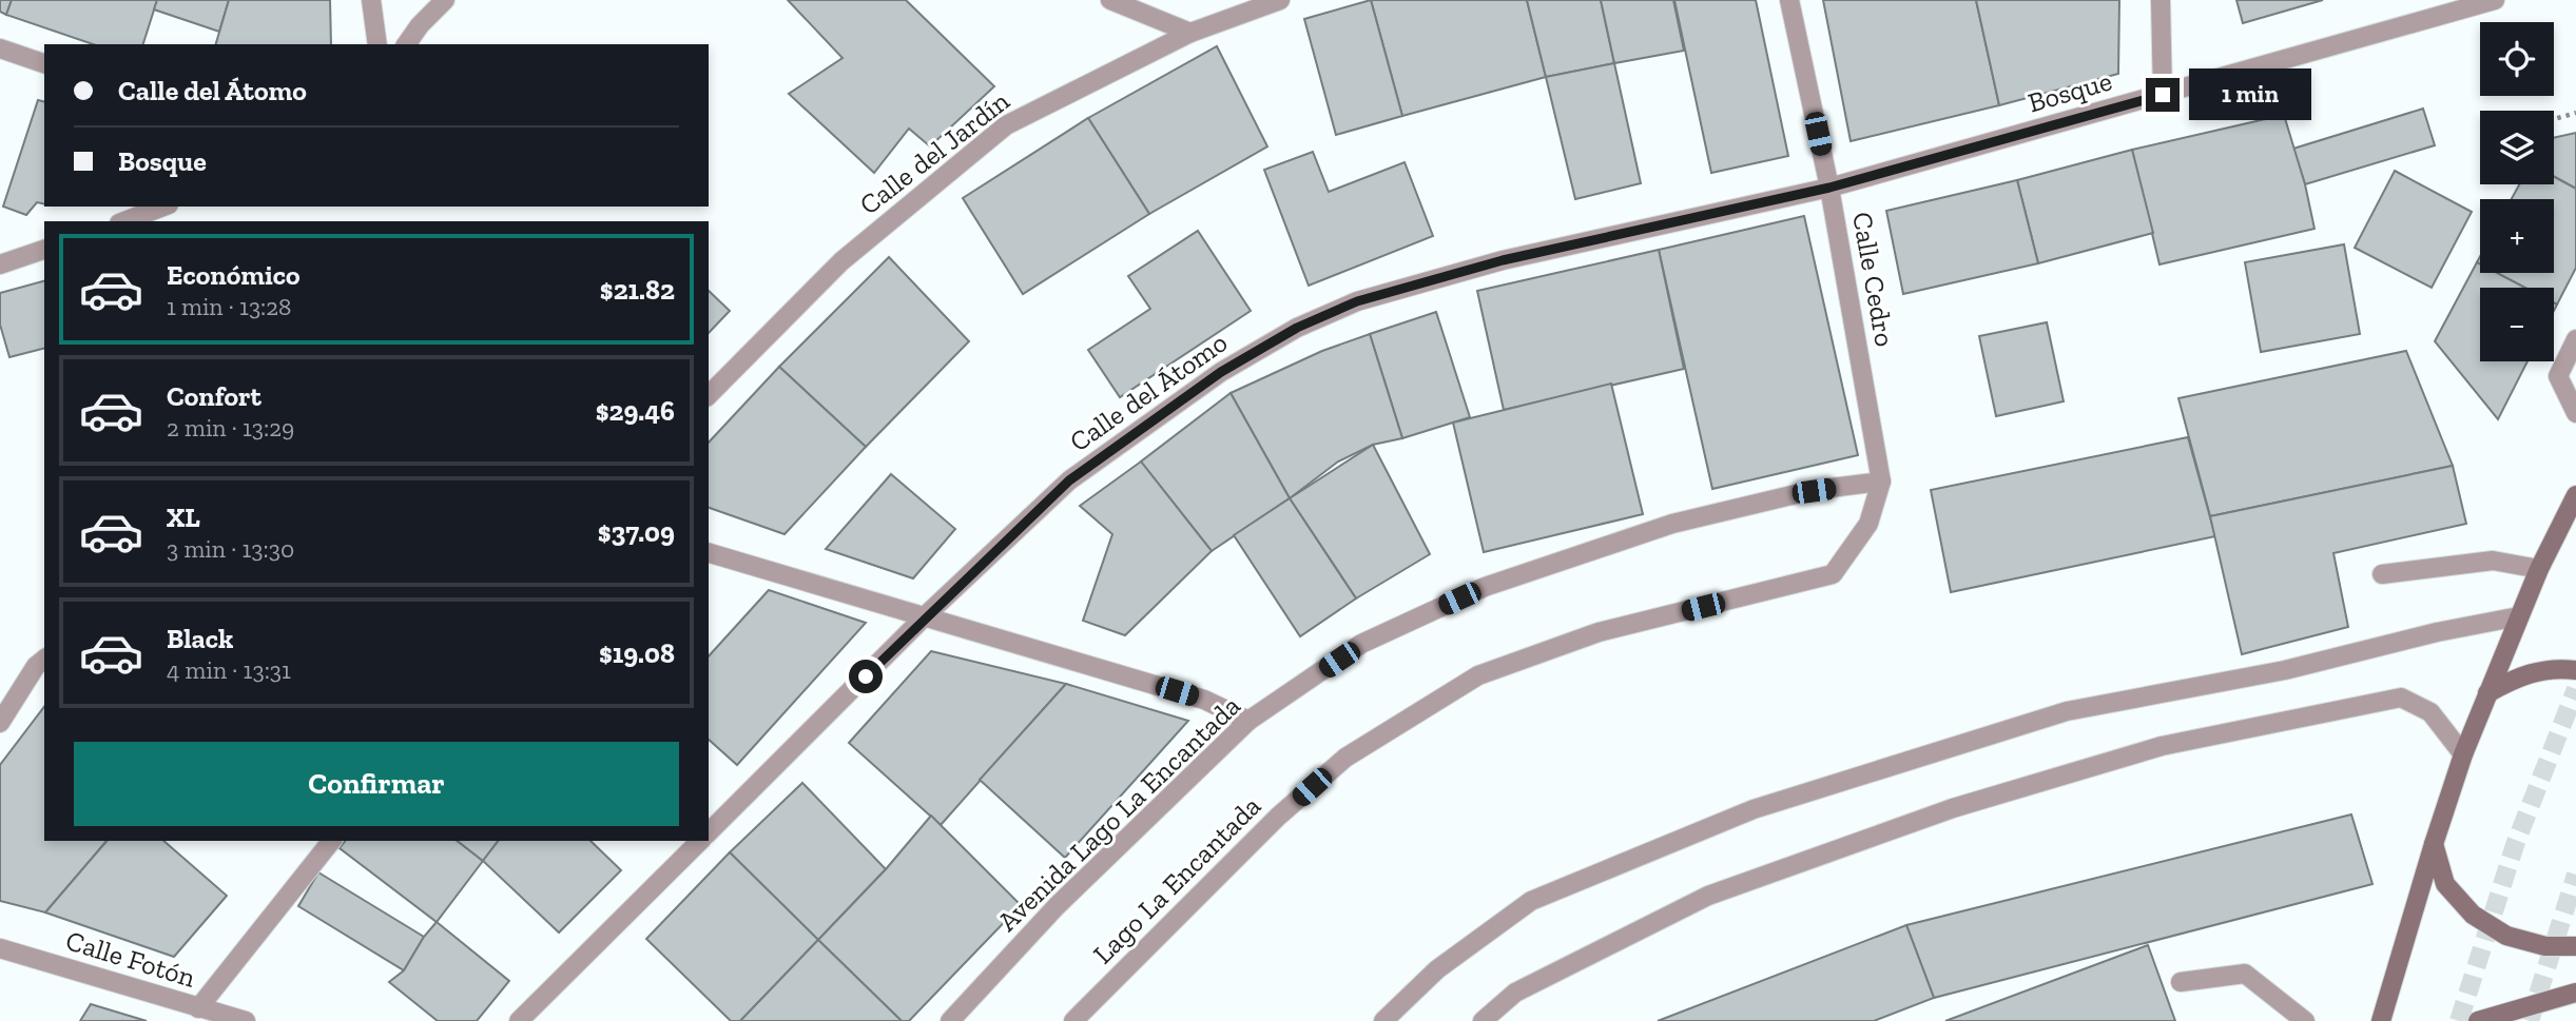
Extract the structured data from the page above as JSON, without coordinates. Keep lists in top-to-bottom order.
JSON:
{
  "streets": {
    "street": [
      "Bosque",
      "Calle del Jardín",
      "Calle Cedro",
      "Calle del Átomo",
      "Avenida Lago La Encantada",
      "Lago La Encantada",
      "Calle Fotón"
    ]
  },
  "crossings": [
    ["Bosque", "Calle Cedro"],
    ["Bosque", "Calle del Átomo"],
    ["Calle Cedro", "Calle del Átomo"],
    ["Calle Cedro", "Avenida Lago La Encantada"],
    ["Calle Cedro", "Lago La Encantada"],
    ["Avenida Lago La Encantada", "Lago La Encantada"]
  ],
  "page": {
    "map_buttons": ["+", "−"],
    "banner": ["Calle del Átomo", "Bosque"],
    "bubble": "1 min",
    "list": [
      {
        "name": "Económico",
        "note": "1 min · 13:28",
        "value": "$21.82"
      },
      {
        "name": "Confort",
        "note": "2 min · 13:29",
        "value": "$29.46"
      },
      {
        "name": "XL",
        "note": "3 min · 13:30",
        "value": "$37.09"
      },
      {
        "name": "Black",
        "note": "4 min · 13:31",
        "value": "$19.08"
      }
    ],
    "buttons": "Confirmar"
  }
}
